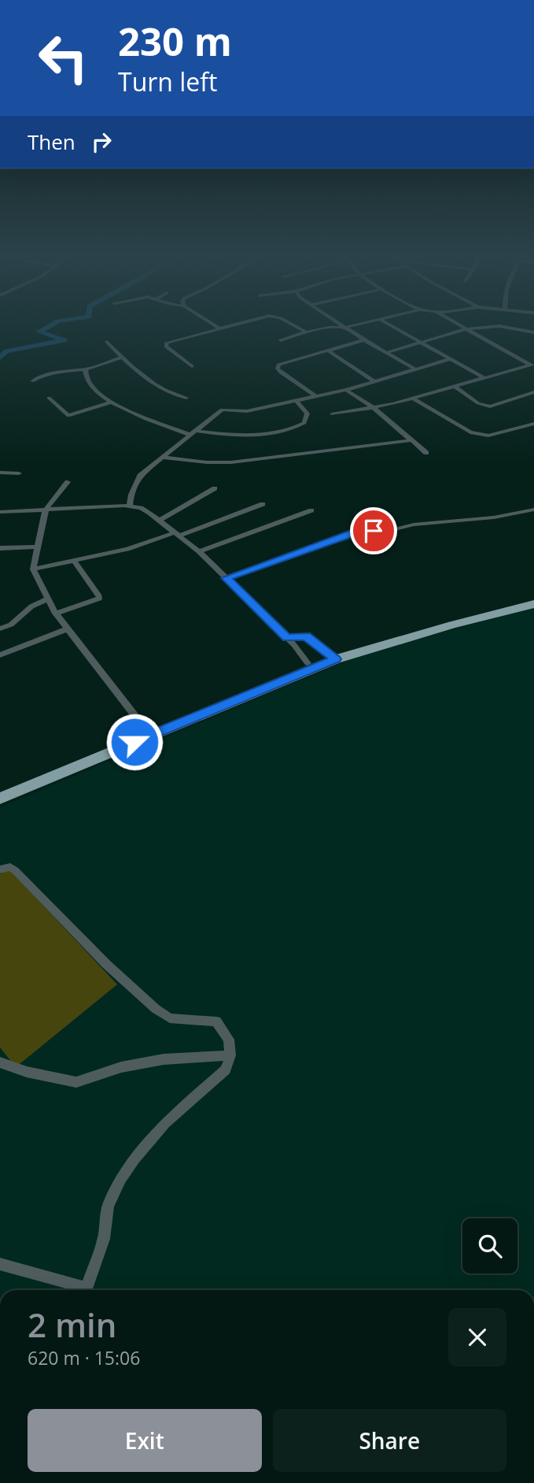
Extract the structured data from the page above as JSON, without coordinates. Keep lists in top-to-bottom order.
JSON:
{
  "page": {
    "turn": ["230 m", "Turn left"],
    "then": "Then",
    "heading": ["2 min", "620 m · 15:06"],
    "buttons": ["Exit", "Share"]
  }
}
